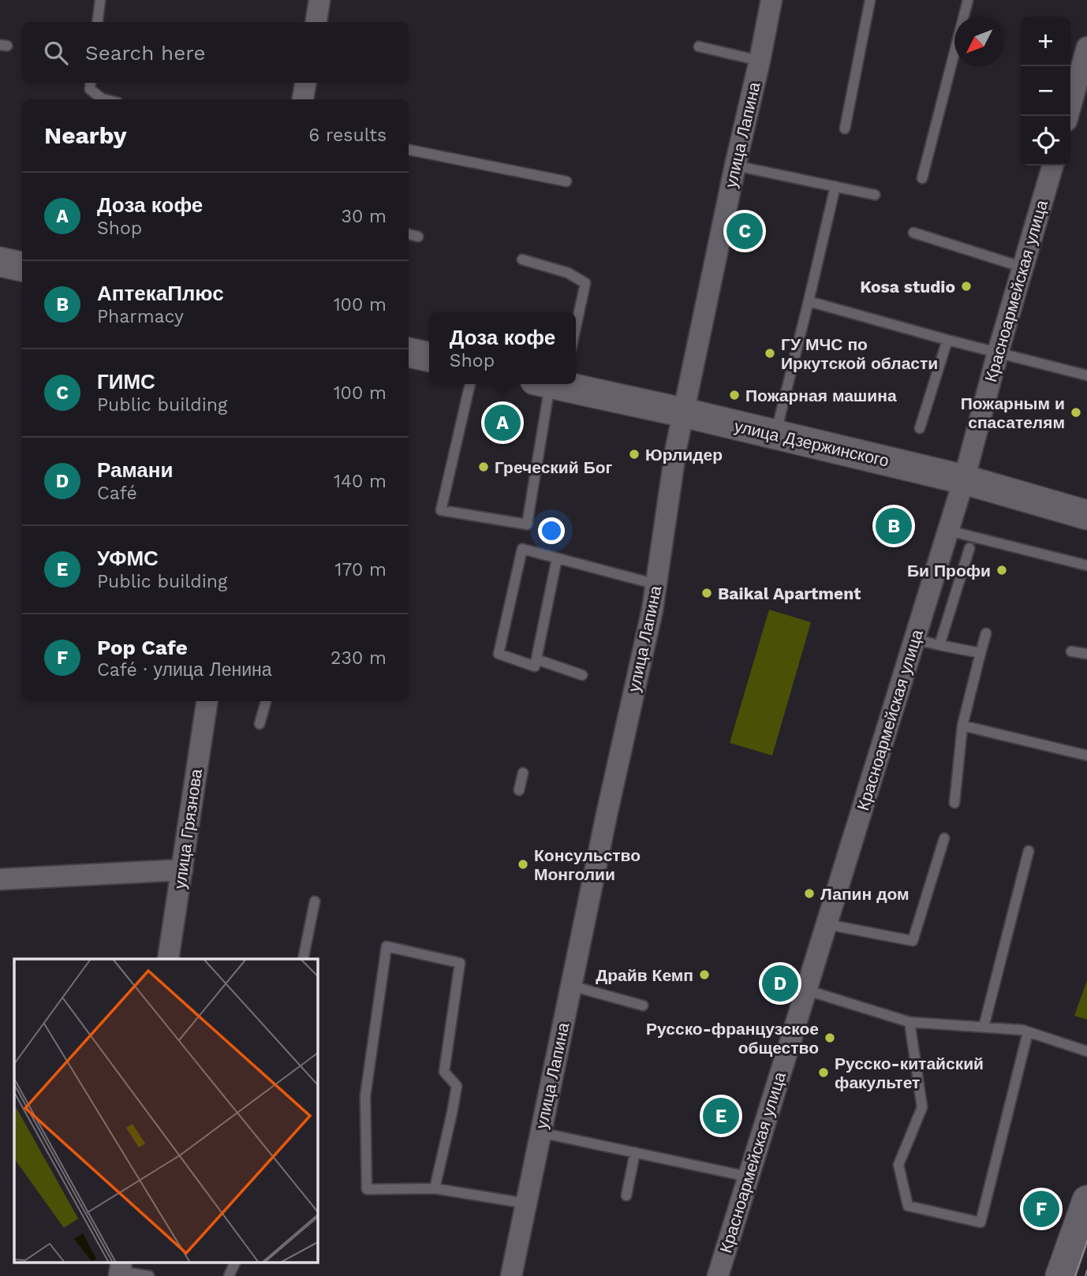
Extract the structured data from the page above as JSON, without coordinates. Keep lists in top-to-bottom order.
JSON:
{
  "streets": {
    "main road": ["улица Дзержинского"],
    "street": ["улица Лапина", "Красноармейская улица", "улица Грязнова"]
  },
  "crossings": [
    ["улица Лапина", "улица Дзержинского"],
    ["Красноармейская улица", "улица Дзержинского"]
  ],
  "places": [
    "Kosa studio",
    "ГУ МЧС по Иркутской области",
    "Пожарная машина",
    "Пожарным и спасателям",
    "Юрлидер",
    "Греческий Бог",
    "Би Профи",
    "Baikal Apartment",
    "Консульство Монголии",
    "Лапин дом",
    "Драйв Кемп",
    "Русско-французское общество",
    "Русско-китайский факультет"
  ],
  "north": "bottom left",
  "page": {
    "map_buttons": ["+", "−"],
    "search": "Search here",
    "heading": ["Nearby", "6 results"],
    "list": [
      {
        "mark": "A",
        "name": "Доза кофе",
        "note": "Shop",
        "value": "30 m"
      },
      {
        "mark": "B",
        "name": "АптекаПлюс",
        "note": "Pharmacy",
        "value": "100 m"
      },
      {
        "mark": "C",
        "name": "ГИМС",
        "note": "Public building",
        "value": "100 m"
      },
      {
        "mark": "D",
        "name": "Рамани",
        "note": "Café",
        "value": "140 m"
      },
      {
        "mark": "E",
        "name": "УФМС",
        "note": "Public building",
        "value": "170 m"
      },
      {
        "mark": "F",
        "name": "Pop Cafe",
        "note": "Café · улица Ленина",
        "value": "230 m"
      }
    ],
    "pins": [
      "C",
      "A",
      "B",
      "D",
      "E",
      "F"
    ],
    "popup": ["Доза кофе", "Shop"]
  }
}
